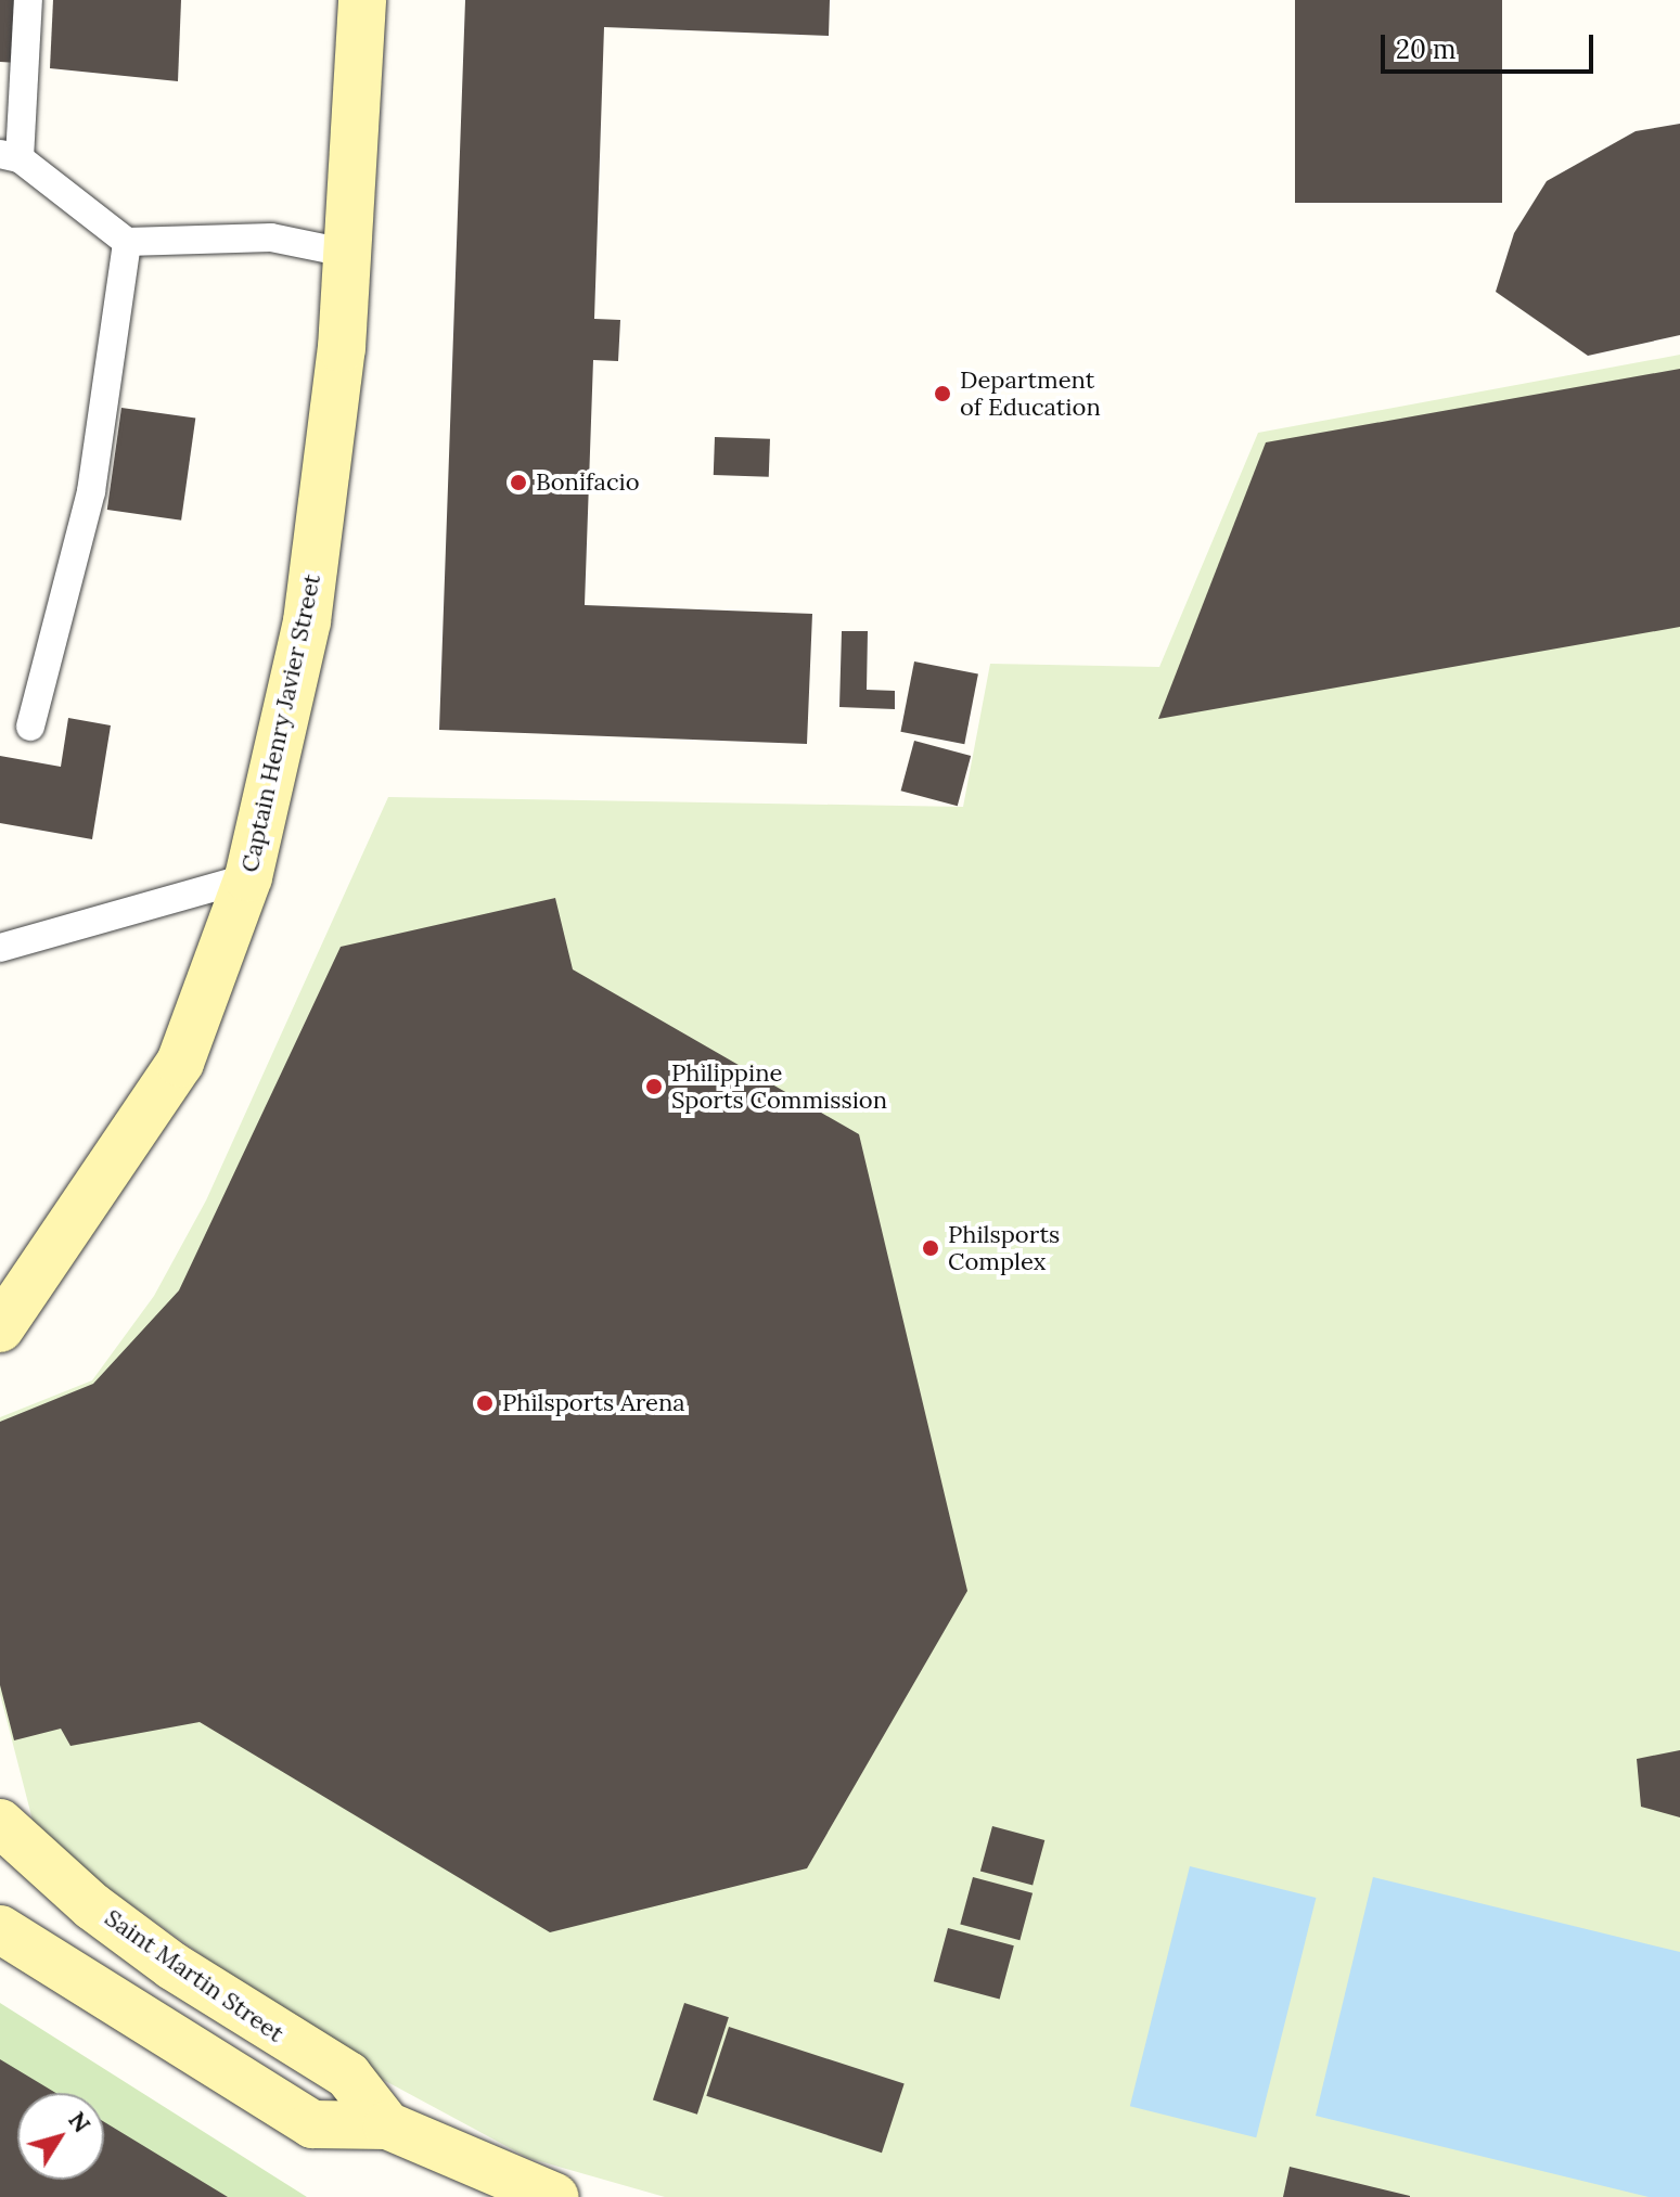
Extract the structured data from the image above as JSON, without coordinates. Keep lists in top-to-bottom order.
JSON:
{
  "streets": {
    "street": ["Captain Henry Javier Street", "Saint Martin Street"]
  },
  "places": [
    "Department of Education",
    "Bonifacio",
    "Philippine Sports Commission",
    "Philsports Complex",
    "Philsports Arena"
  ],
  "scale_bar": "20 m",
  "north": "top right"
}
